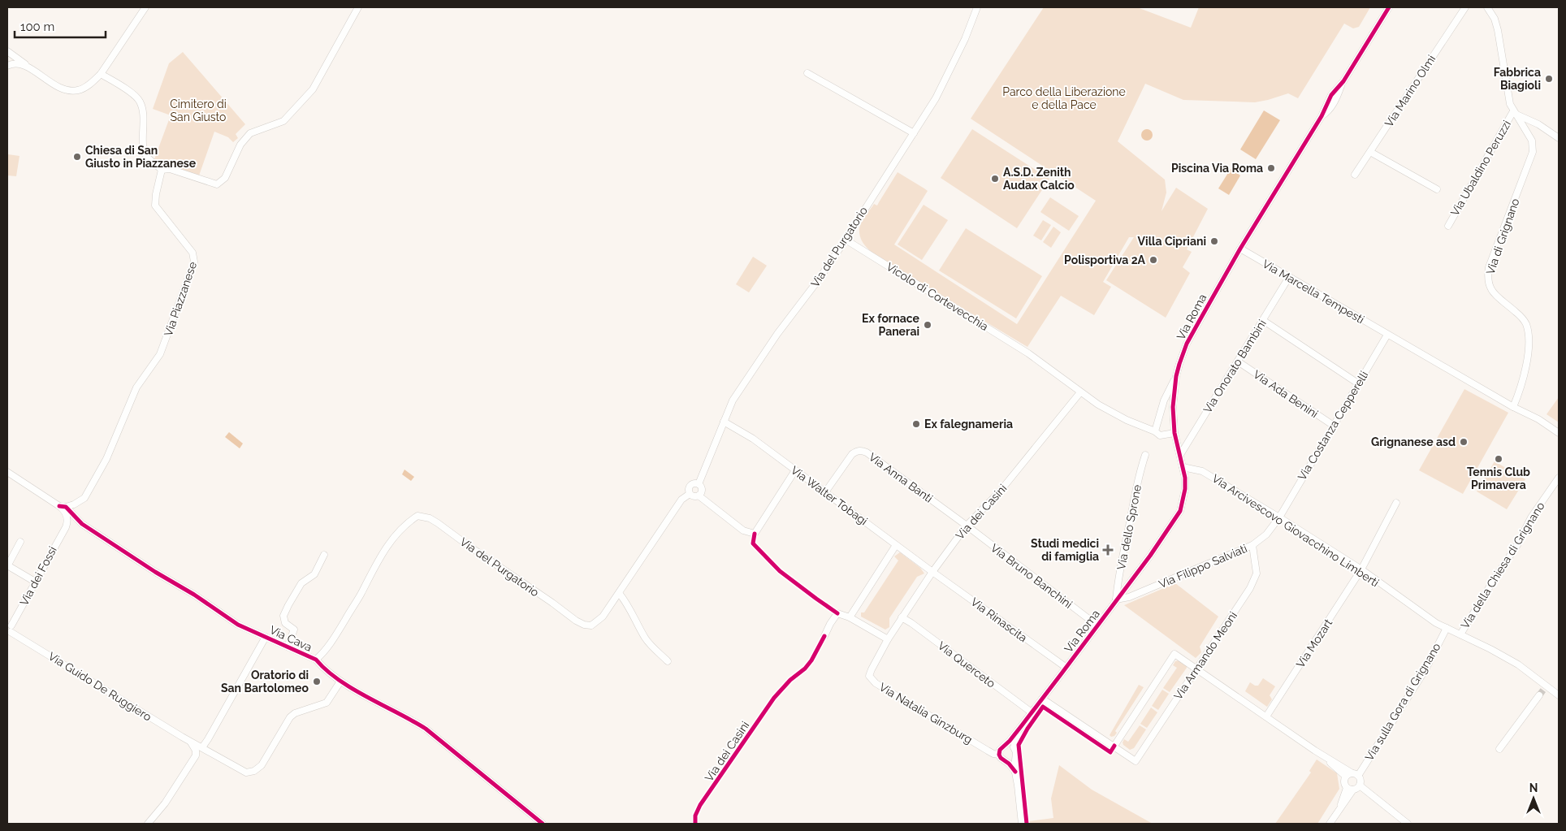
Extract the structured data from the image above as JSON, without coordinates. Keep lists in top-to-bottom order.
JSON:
{
  "streets": {
    "street": [
      "Via Marino Olmi",
      "Via Ubaldino Peruzzi",
      "Via di Grignano",
      "Via del Purgatorio",
      "Via Marcella Tempesti",
      "Vicolo di Cortevecchia",
      "Via Piazzanese",
      "Via Roma",
      "Via Onorato Bambini",
      "Via Ada Benini",
      "Via Costanza Cepperelli",
      "Via Anna Banti",
      "Via Walter Tobagi",
      "Via dei Casini",
      "Via dello Sprone",
      "Via Arcivescovo Giovacchino Limberti",
      "Via della Chiesa di Grignano",
      "Via Filippo Salviati",
      "Via dei Fossi",
      "Via Bruno Banchini",
      "Via Rinascita",
      "Via Cava",
      "Via Mozart",
      "Via Armando Meoni",
      "Via Querceto",
      "Via Guido De Ruggiero",
      "Via sulla Gora di Grignano",
      "Via Natalia Ginzburg"
    ]
  },
  "crossings": [
    ["Via Ubaldino Peruzzi", "Via di Grignano"],
    ["Via di Grignano", "Via Marcella Tempesti"],
    ["Via del Purgatorio", "Vicolo di Cortevecchia"],
    ["Via del Purgatorio", "Via Walter Tobagi"],
    ["Via del Purgatorio", "Via Cava"],
    ["Via Marcella Tempesti", "Via Roma"],
    ["Via Marcella Tempesti", "Via Onorato Bambini"],
    ["Via Marcella Tempesti", "Via Costanza Cepperelli"],
    ["Vicolo di Cortevecchia", "Via dei Casini"],
    ["Via Piazzanese", "Via dei Fossi"],
    ["Via Piazzanese", "Via Cava"],
    ["Via Roma", "Via Onorato Bambini"],
    ["Via Roma", "Via dello Sprone"],
    ["Via Roma", "Via Arcivescovo Giovacchino Limberti"],
    ["Via Roma", "Via Filippo Salviati"],
    ["Via Roma", "Via Bruno Banchini"],
    ["Via Roma", "Via Rinascita"],
    ["Via Roma", "Via Querceto"],
    ["Via Roma", "Via Natalia Ginzburg"],
    ["Via Onorato Bambini", "Via Ada Benini"],
    ["Via Ada Benini", "Via Costanza Cepperelli"],
    ["Via Costanza Cepperelli", "Via Arcivescovo Giovacchino Limberti"],
    ["Via Costanza Cepperelli", "Via Filippo Salviati"],
    ["Via Anna Banti", "Via Walter Tobagi"],
    ["Via Anna Banti", "Via dei Casini"],
    ["Via Anna Banti", "Via Bruno Banchini"],
    ["Via Walter Tobagi", "Via dei Casini"],
    ["Via Walter Tobagi", "Via Rinascita"],
    ["Via dei Casini", "Via Bruno Banchini"],
    ["Via dei Casini", "Via Rinascita"],
    ["Via dei Casini", "Via Querceto"],
    ["Via dei Casini", "Via Natalia Ginzburg"],
    ["Via dello Sprone", "Via Filippo Salviati"],
    ["Via Arcivescovo Giovacchino Limberti", "Via della Chiesa di Grignano"],
    ["Via Arcivescovo Giovacchino Limberti", "Via Filippo Salviati"],
    ["Via Arcivescovo Giovacchino Limberti", "Via Mozart"],
    ["Via Arcivescovo Giovacchino Limberti", "Via sulla Gora di Grignano"],
    ["Via Filippo Salviati", "Via Armando Meoni"],
    ["Via dei Fossi", "Via Cava"],
    ["Via dei Fossi", "Via Guido De Ruggiero"],
    ["Via Cava", "Via Guido De Ruggiero"]
  ],
  "parks": ["Parco della Liberazione e della Pace", "Cimitero di San Giusto"],
  "places": {
    "other": [
      "Fabbrica Biagioli",
      "Chiesa di San Giusto in Piazzanese",
      "Piscina Via Roma",
      "A.S.D. Zenith Audax Calcio",
      "Villa Cipriani",
      "Polisportiva 2A",
      "Ex fornace Panerai",
      "Ex falegnameria",
      "Grignanese asd",
      "Tennis Club Primavera",
      "Oratorio di San Bartolomeo"
    ],
    "health": ["Studi medici di famiglia"]
  },
  "scale_bar": "100 m",
  "north": "top"
}
